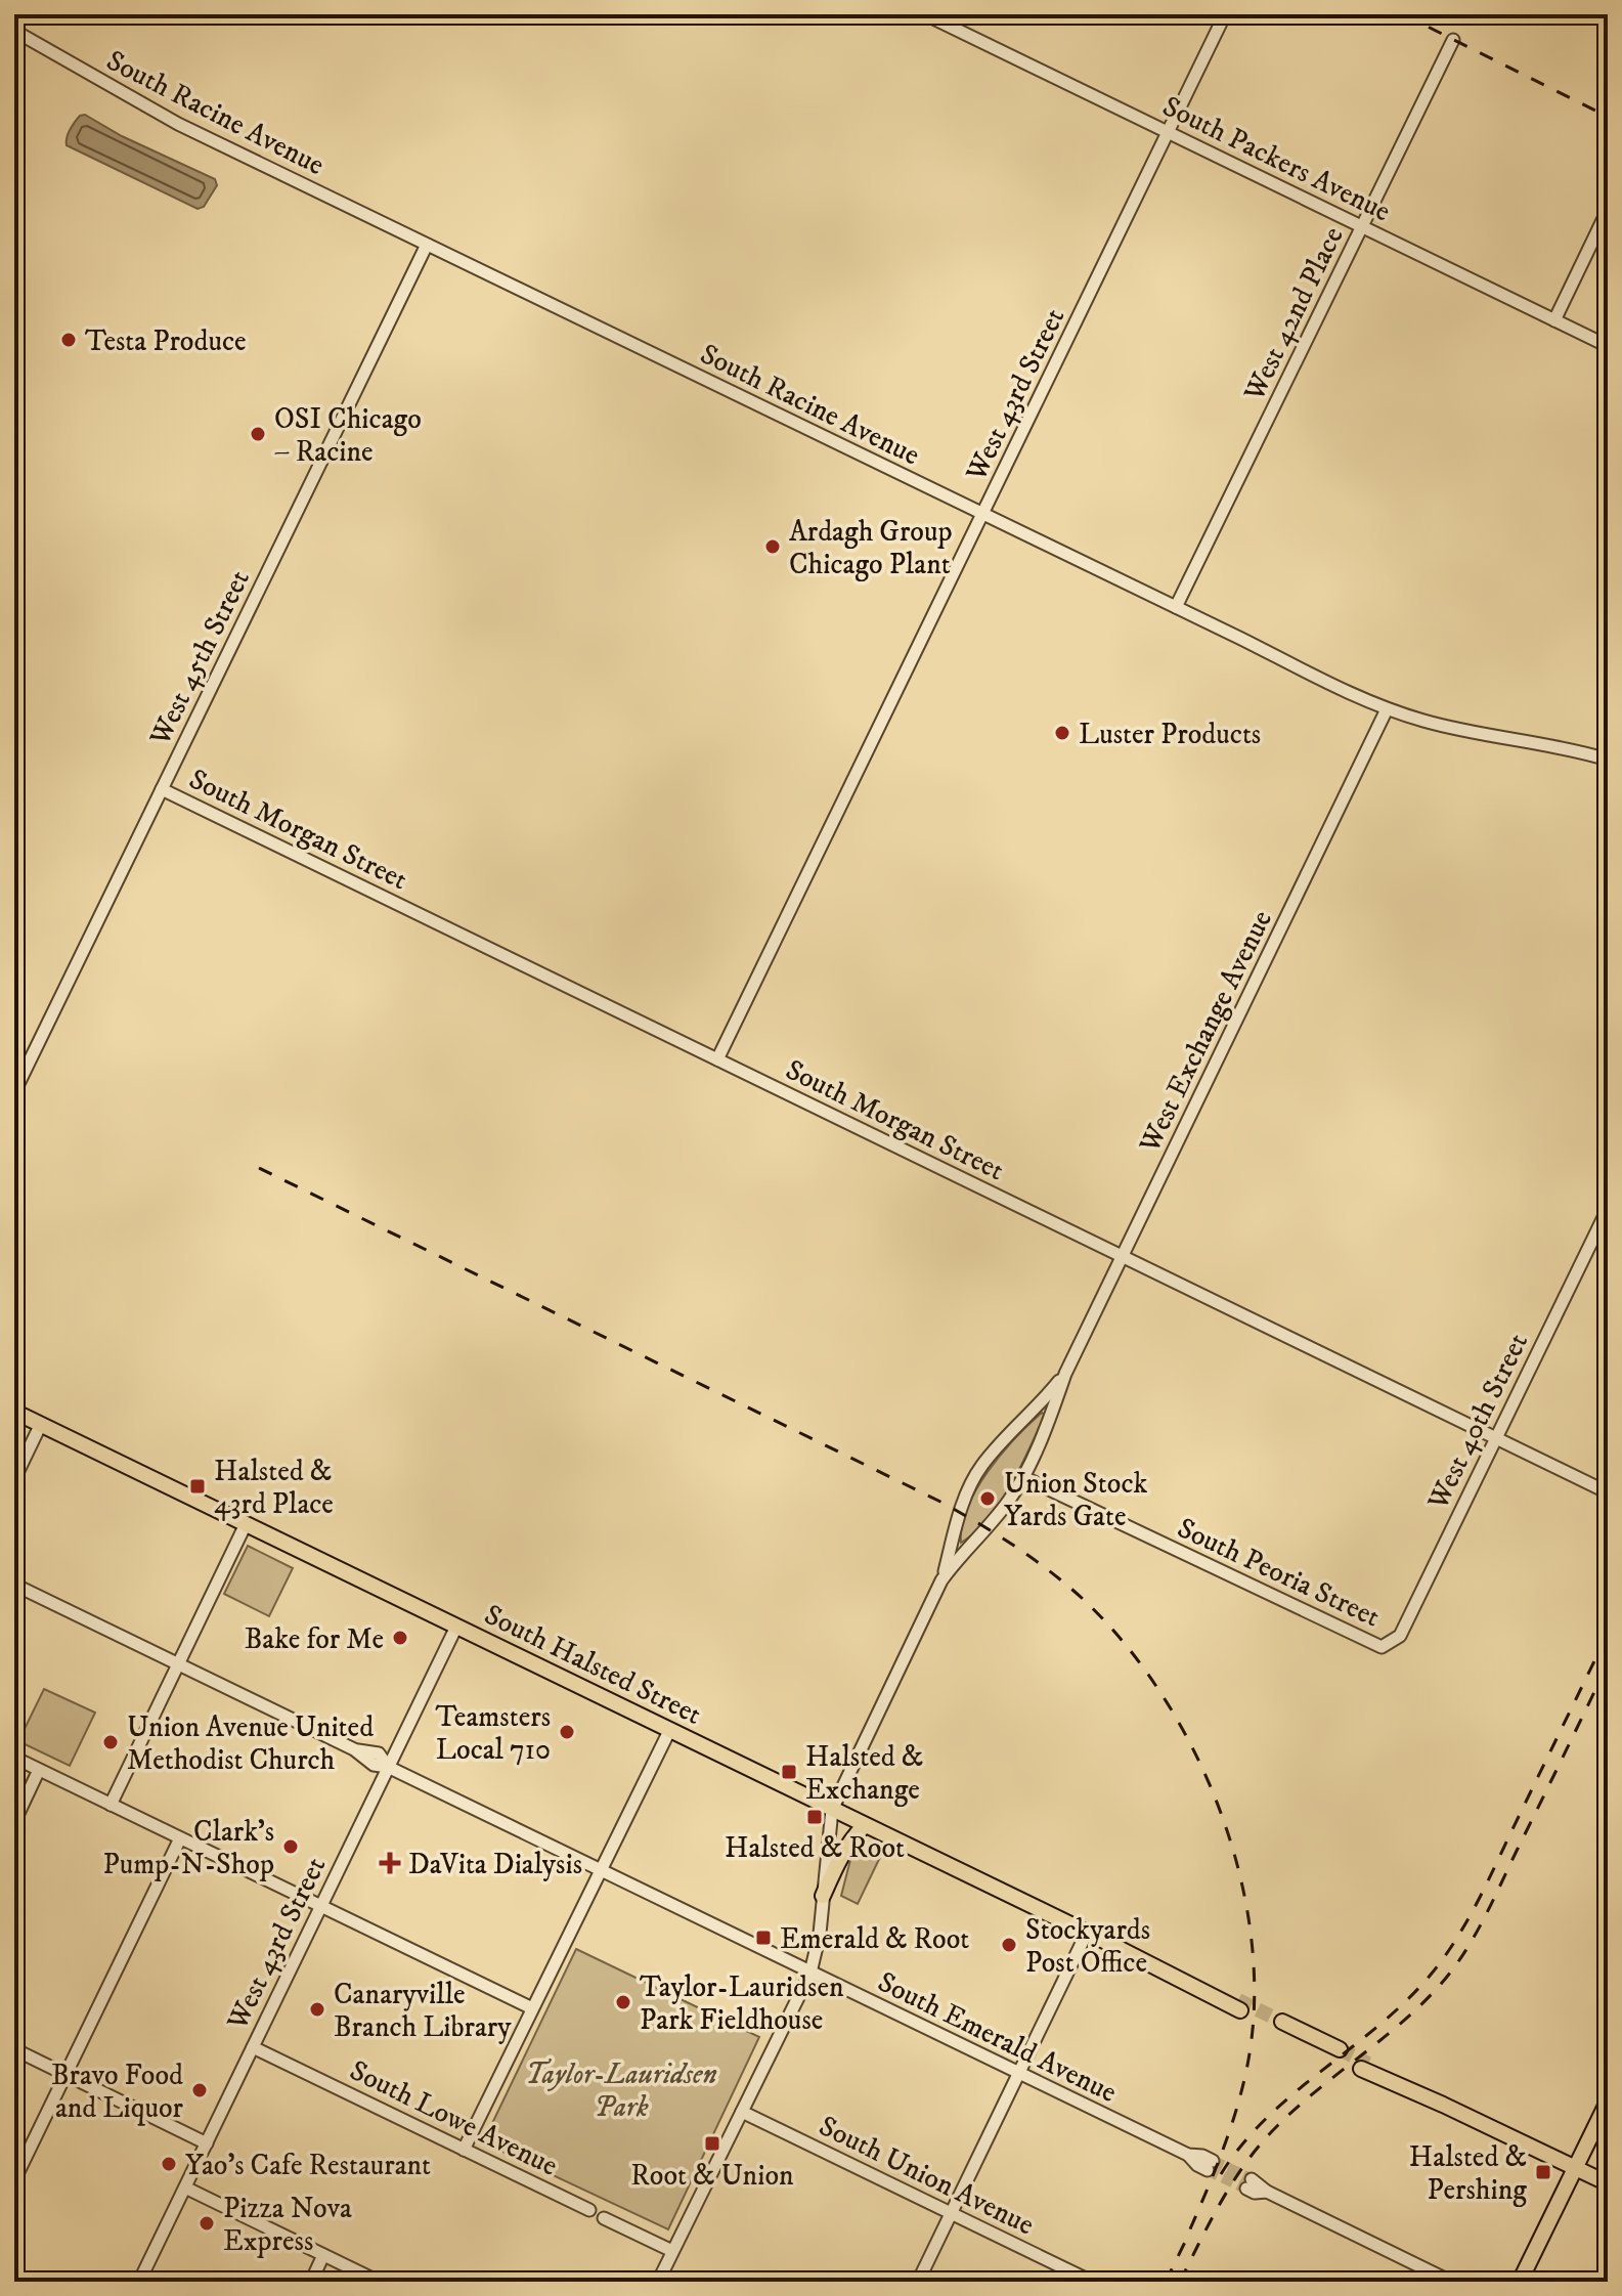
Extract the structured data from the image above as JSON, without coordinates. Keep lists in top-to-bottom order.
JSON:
{
  "streets": {
    "main road": ["South Halsted Street"],
    "street": [
      "South Racine Avenue",
      "South Packers Avenue",
      "West 42nd Place",
      "West 43rd Street",
      "West 45th Street",
      "South Morgan Street",
      "West Exchange Avenue",
      "West 40th Street",
      "South Peoria Street",
      "South Emerald Avenue",
      "South Lowe Avenue",
      "South Union Avenue"
    ]
  },
  "crossings": [
    ["South Racine Avenue", "West 42nd Place"],
    ["South Racine Avenue", "West 43rd Street"],
    ["South Racine Avenue", "West 45th Street"],
    ["South Racine Avenue", "West Exchange Avenue"],
    ["South Packers Avenue", "West 42nd Place"],
    ["South Packers Avenue", "West 43rd Street"],
    ["West 43rd Street", "South Morgan Street"],
    ["West 43rd Street", "South Halsted Street"],
    ["West 43rd Street", "South Emerald Avenue"],
    ["West 43rd Street", "South Lowe Avenue"],
    ["West 45th Street", "South Morgan Street"],
    ["South Morgan Street", "West Exchange Avenue"],
    ["South Morgan Street", "West 40th Street"],
    ["West Exchange Avenue", "South Peoria Street"],
    ["West Exchange Avenue", "South Halsted Street"],
    ["West Exchange Avenue", "South Emerald Avenue"],
    ["West Exchange Avenue", "South Union Avenue"],
    ["West 40th Street", "South Peoria Street"]
  ],
  "parks": ["Taylor-Lauridsen Park"],
  "places": {
    "other": [
      "Testa Produce",
      "OSI Chicago – Racine",
      "Ardagh Group Chicago Plant",
      "Luster Products",
      "Union Stock Yards Gate",
      "Bake for Me",
      "Teamsters Local 710",
      "Union Avenue United Methodist Church",
      "Clark's Pump-N-Shop",
      "Stockyards Post Office",
      "Taylor-Lauridsen Park Fieldhouse",
      "Canaryville Branch Library",
      "Bravo Food and Liquor",
      "Yao's Cafe Restaurant",
      "Pizza Nova Express"
    ],
    "transit": [
      "Halsted & 43rd Place",
      "Halsted & Exchange",
      "Halsted & Root",
      "Emerald & Root",
      "Root & Union",
      "Halsted & Pershing"
    ],
    "health": ["DaVita Dialysis"]
  }
}
